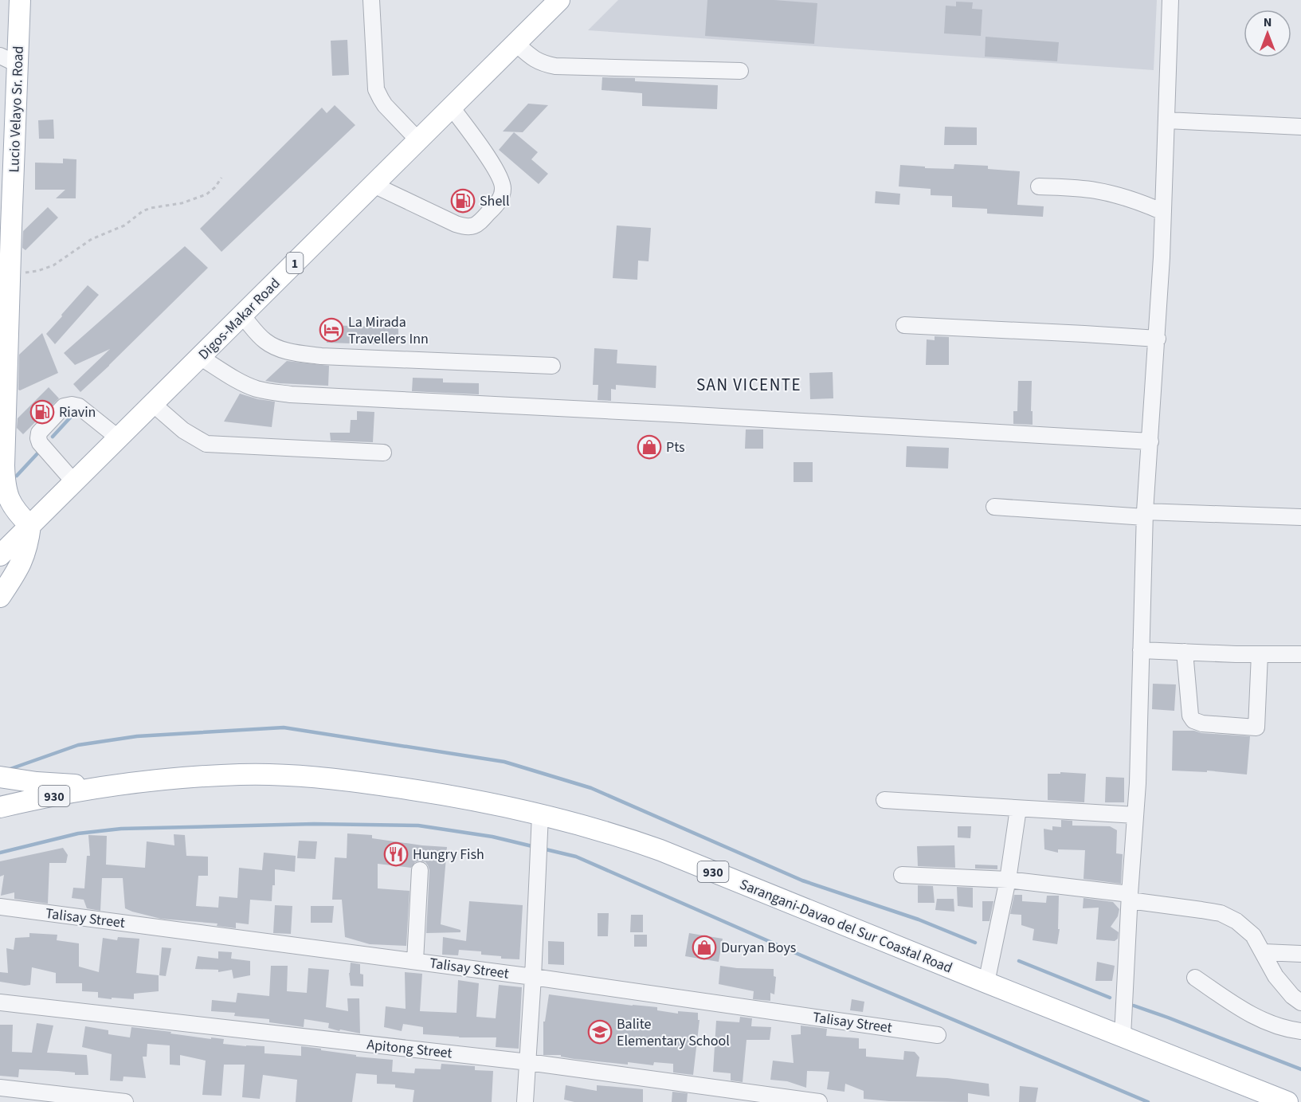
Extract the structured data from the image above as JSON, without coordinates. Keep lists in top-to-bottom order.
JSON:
{
  "streets": {
    "main road": [
      "Lucio Velayo Sr. Road",
      "1",
      "Digos-Makar Road",
      "930",
      "Sarangani-Davao del Sur Coastal Road"
    ],
    "street": ["Talisay Street", "Apitong Street"]
  },
  "crossings": [
    ["Lucio Velayo Sr. Road", "Digos-Makar Road"]
  ],
  "districts": ["SAN VICENTE"],
  "places": {
    "fuel station": ["Shell", "Riavin"],
    "hotel": ["La Mirada Travellers Inn"],
    "shop": ["Pts", "Duryan Boys"],
    "restaurant": ["Hungry Fish"],
    "school or university": ["Balite Elementary School"]
  },
  "north": "top"
}
